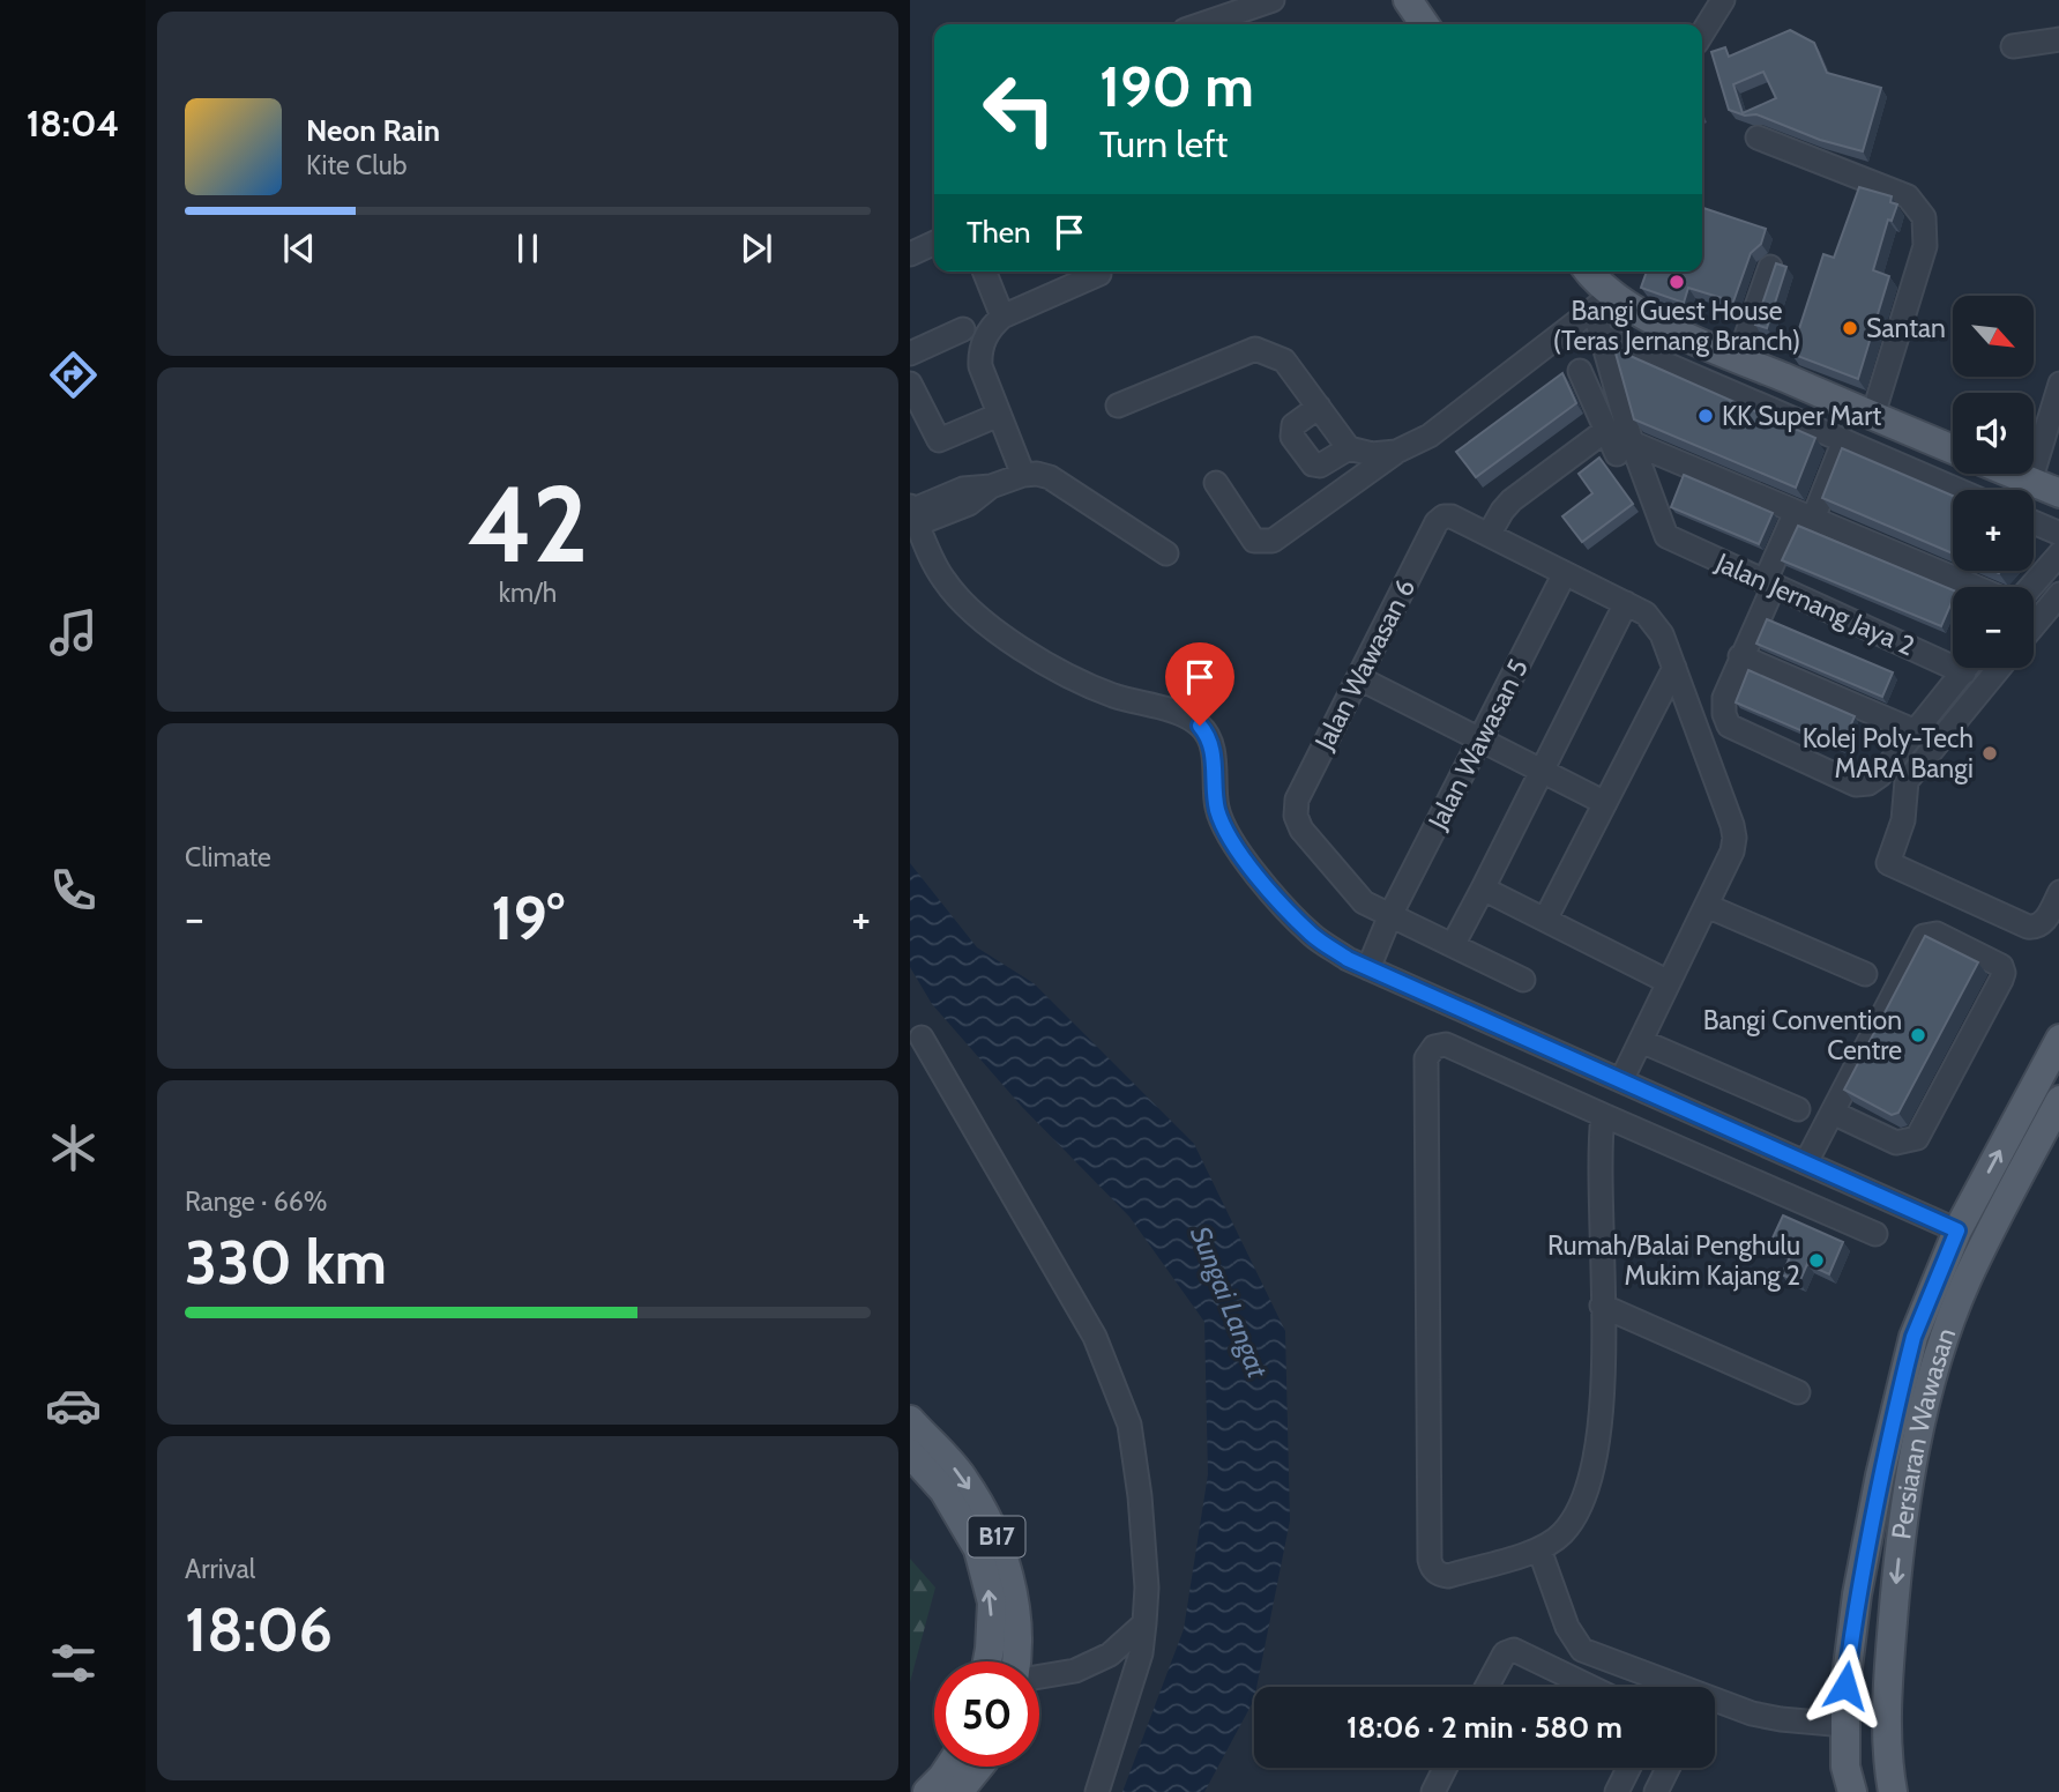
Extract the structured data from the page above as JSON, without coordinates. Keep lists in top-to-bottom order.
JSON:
{
  "streets": {
    "main road": ["Persiaran Wawasan", "B17"],
    "street": ["Jalan Jernang Jaya 2", "Jalan Wawasan 6", "Jalan Wawasan 5"]
  },
  "crossings": [
    ["Jalan Wawasan 6", "Jalan Wawasan 5"]
  ],
  "water": ["Sungai Langat"],
  "places": [
    "Bangi Guest House (Teras Jernang Branch)",
    "Santan",
    "KK Super Mart",
    "Kolej Poly-Tech MARA Bangi",
    "Bangi Convention Centre",
    "Rumah/Balai Penghulu Mukim Kajang 2"
  ],
  "north": "bottom right",
  "page": {
    "tabs": "18:04",
    "turn": ["190 m", "Turn left"],
    "song": ["Neon Rain", "Kite Club"],
    "then": "Then",
    "map_buttons": ["+", "−"],
    "tile": [
      ["42", "km/h"],
      "Climate",
      ["Range · 66%", "330 km"],
      ["Arrival", "18:06"]
    ],
    "heat": ["−", "19°", "+"],
    "limit": "50",
    "trip": "18:06 · 2 min · 580 m"
  }
}
